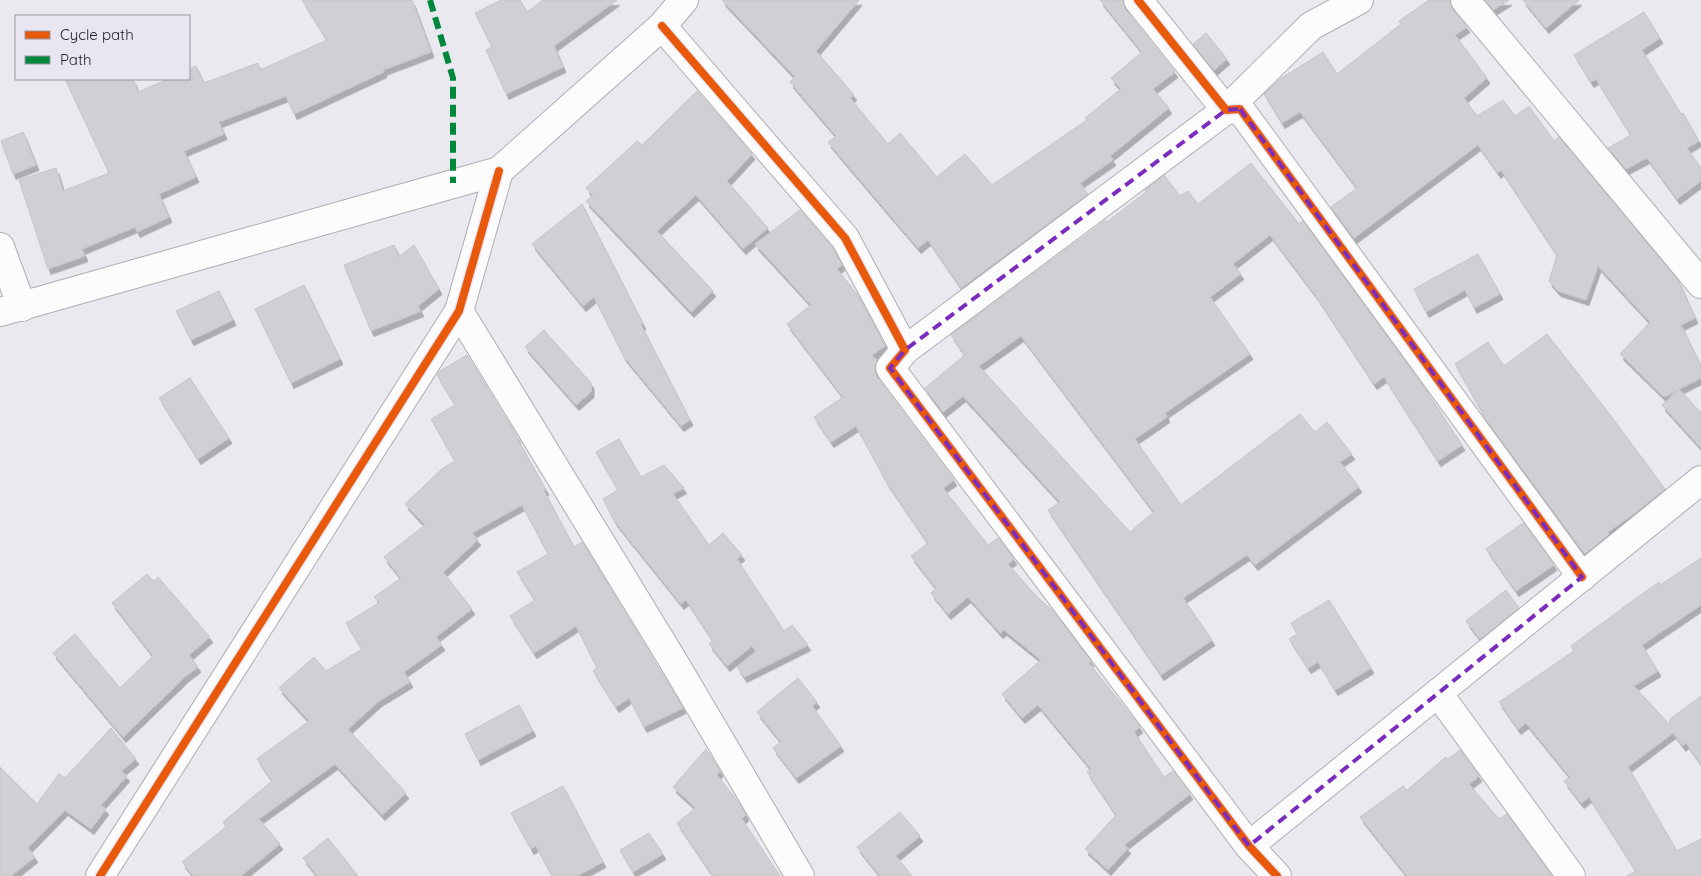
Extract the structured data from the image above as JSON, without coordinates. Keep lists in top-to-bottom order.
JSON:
{
  "legend": ["Cycle path", "Path"]
}
